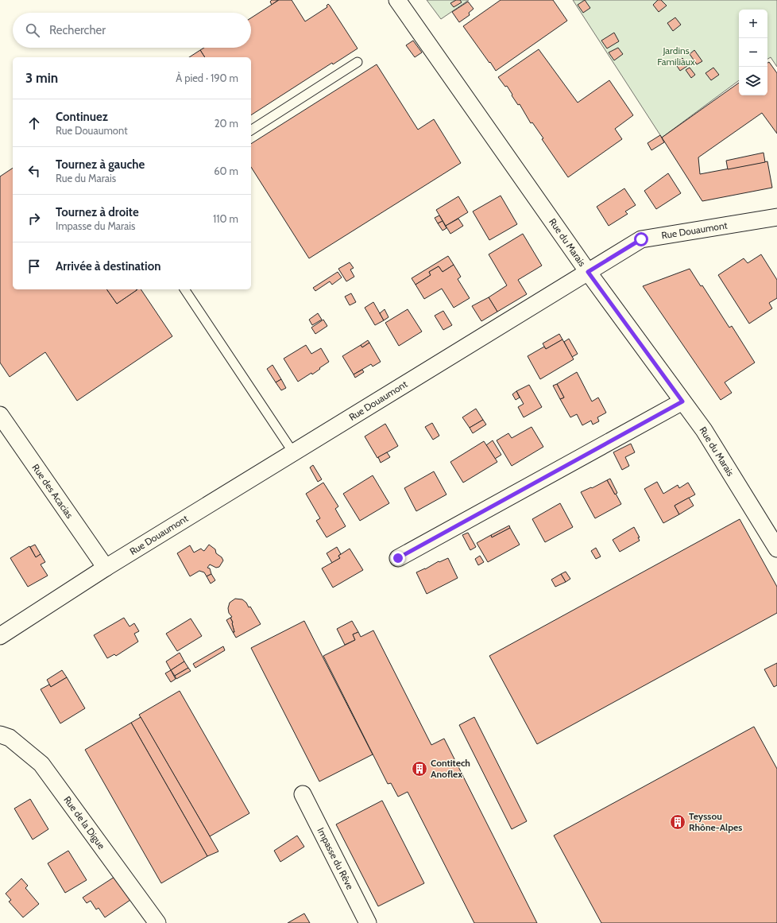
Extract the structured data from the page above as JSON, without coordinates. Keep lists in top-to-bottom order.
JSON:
{
  "streets": {
    "street": [
      "Rue Douaumont",
      "Rue du Marais",
      "Rue des Acacias",
      "Rue de la Digue",
      "Impasse du Rêve"
    ]
  },
  "crossings": [
    ["Rue Douaumont", "Rue du Marais"],
    ["Rue Douaumont", "Rue des Acacias"]
  ],
  "parks": ["Jardins Familiaux"],
  "places": {
    "building": ["Contitech Anoflex", "Teyssou Rhône-Alpes"]
  },
  "page": {
    "map_buttons": ["+", "−"],
    "search": "Rechercher",
    "heading": ["3 min", "À pied · 190 m"],
    "list": [
      ["Continuez", "Rue Douaumont", "20 m"],
      ["Tournez à gauche", "Rue du Marais", "60 m"],
      ["Tournez à droite", "Impasse du Marais", "110 m"],
      "Arrivée à destination"
    ]
  }
}
